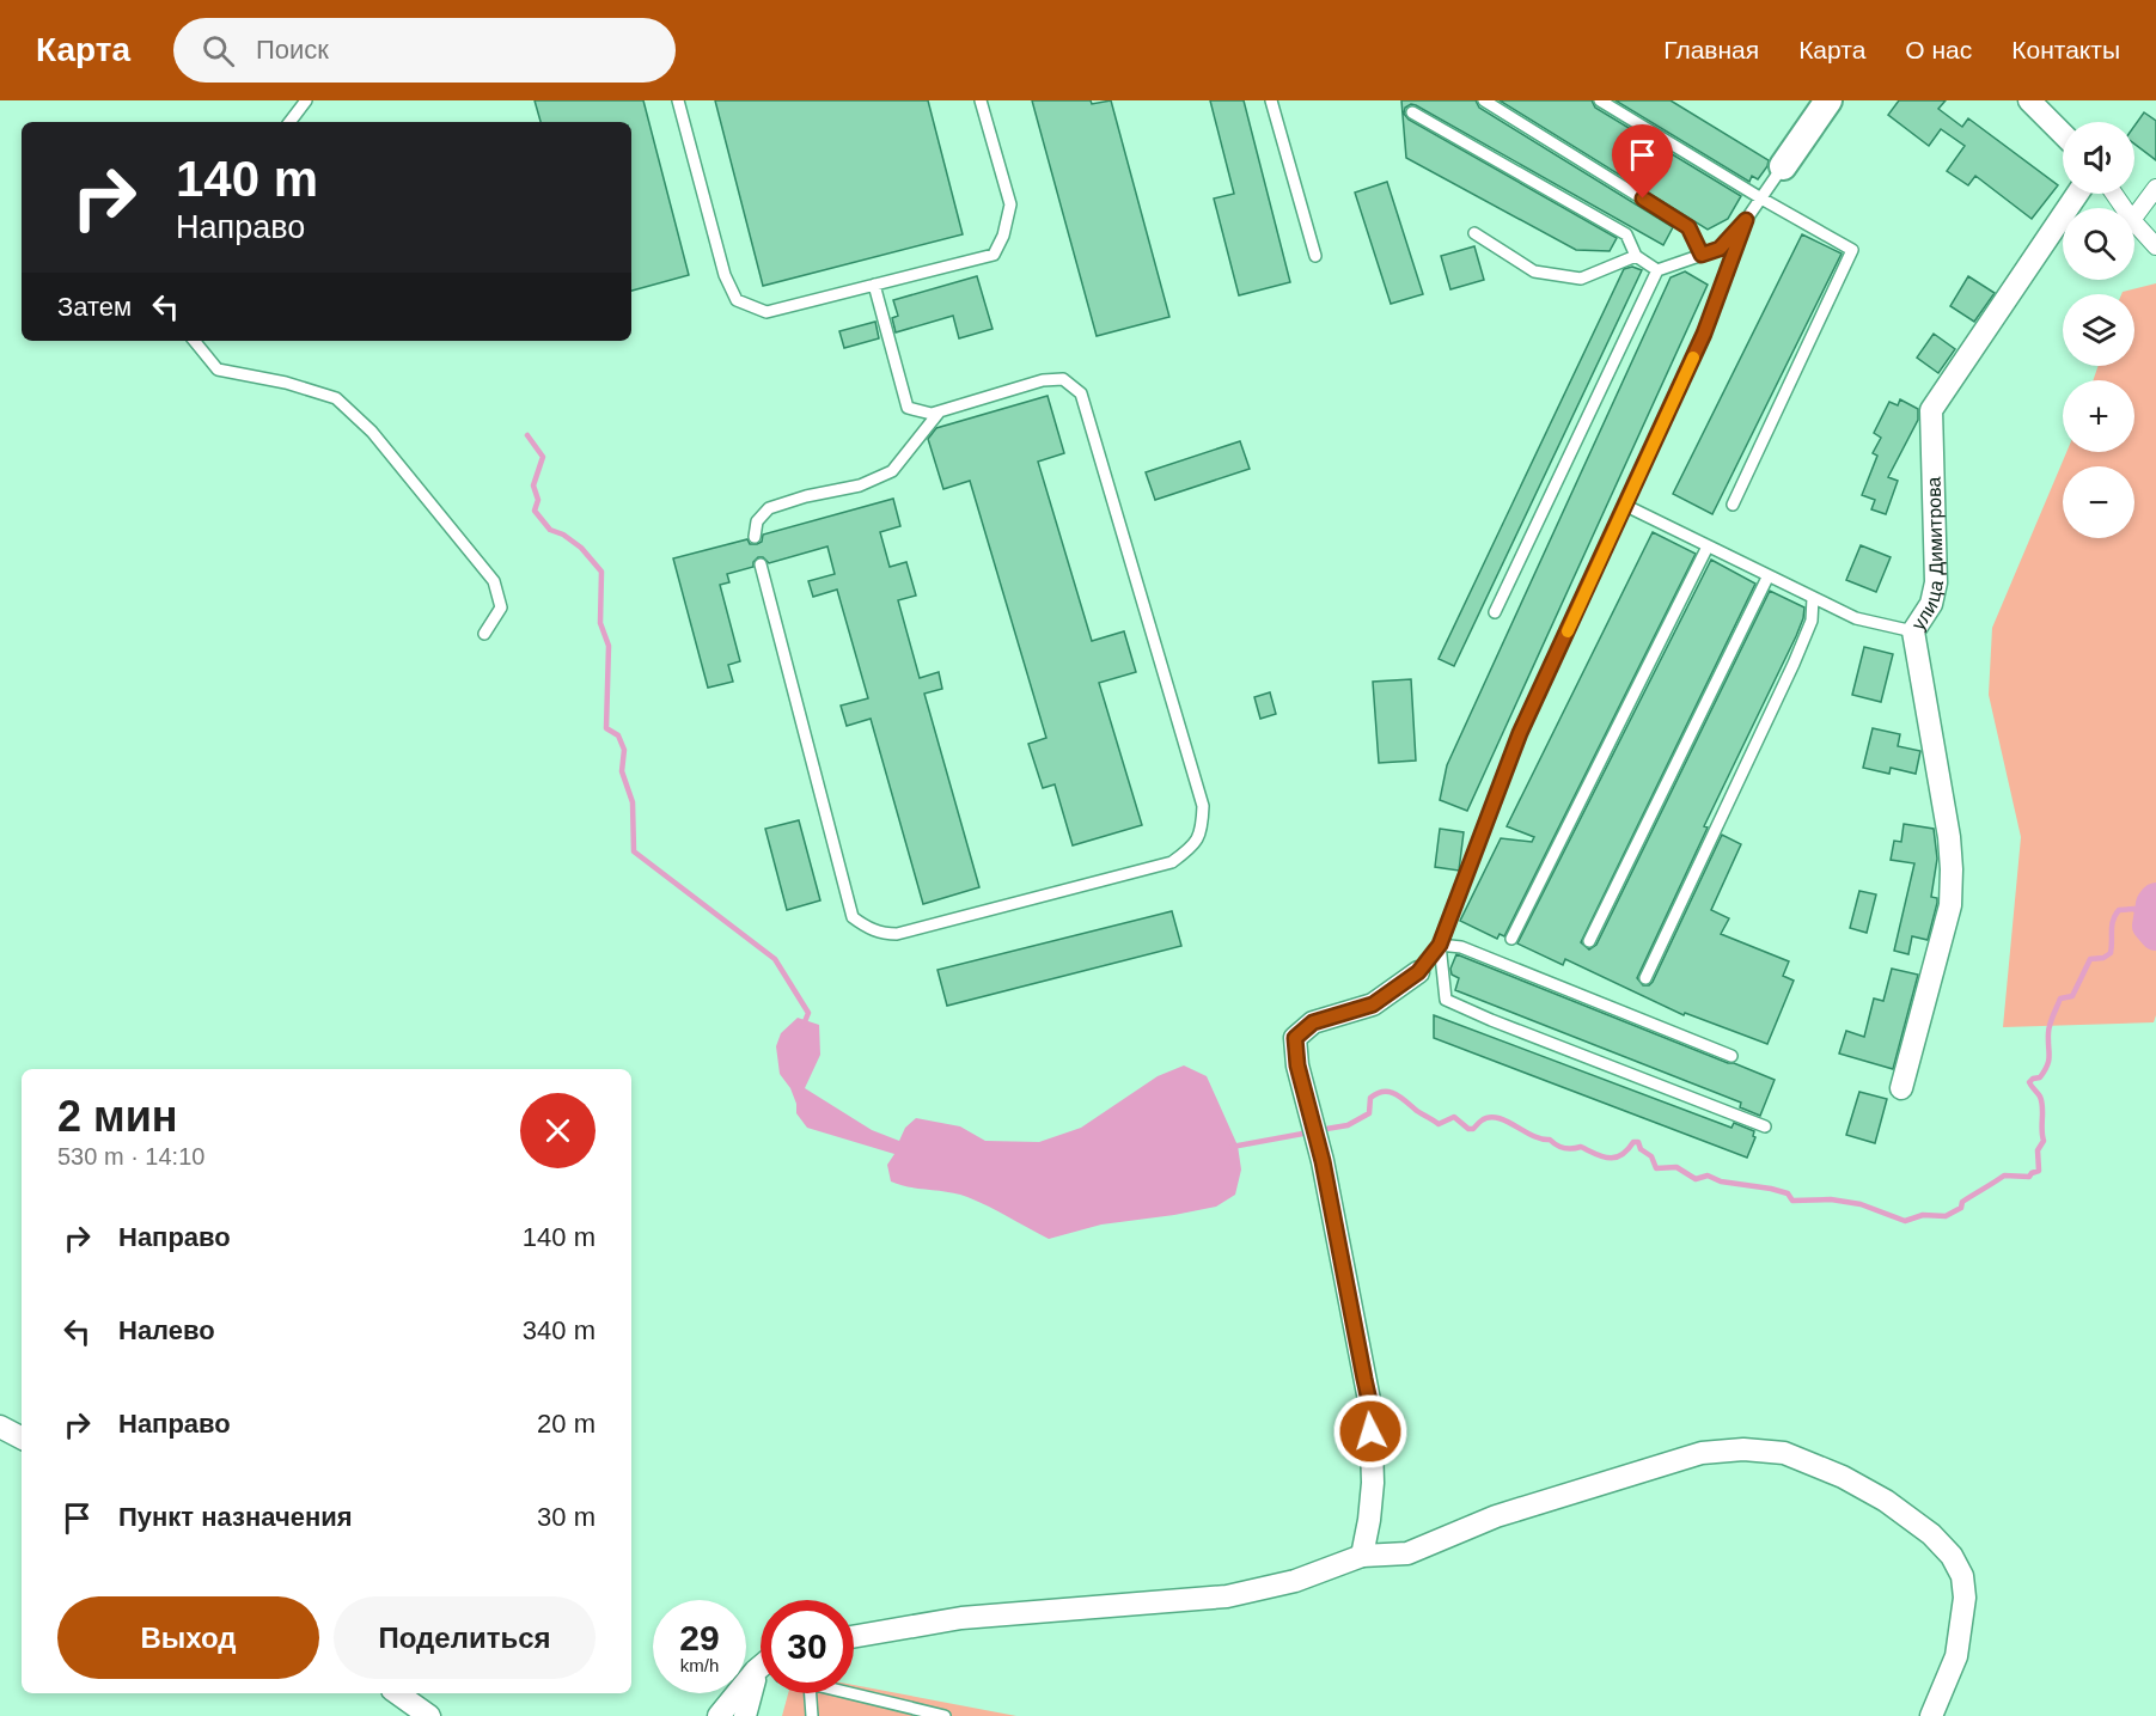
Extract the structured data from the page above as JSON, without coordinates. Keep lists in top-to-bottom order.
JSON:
{
  "streets": {
    "street": ["улица Димитрова"]
  },
  "page": {
    "header": "Карта",
    "search": "Поиск",
    "nav": [
      "Главная",
      "Карта",
      "О нас",
      "Контакты"
    ],
    "map_buttons": ["+", "−"],
    "turn": ["140 m", "Направо"],
    "then": "Затем",
    "heading": ["2 мин", "530 m · 14:10"],
    "list": [
      {
        "name": "Направо",
        "value": "140 m"
      },
      {
        "name": "Налево",
        "value": "340 m"
      },
      {
        "name": "Направо",
        "value": "20 m"
      },
      {
        "name": "Пункт назначения",
        "value": "30 m"
      }
    ],
    "buttons": ["Выход", "Поделиться"],
    "speed": "29 km/h",
    "limit": "30"
  }
}
